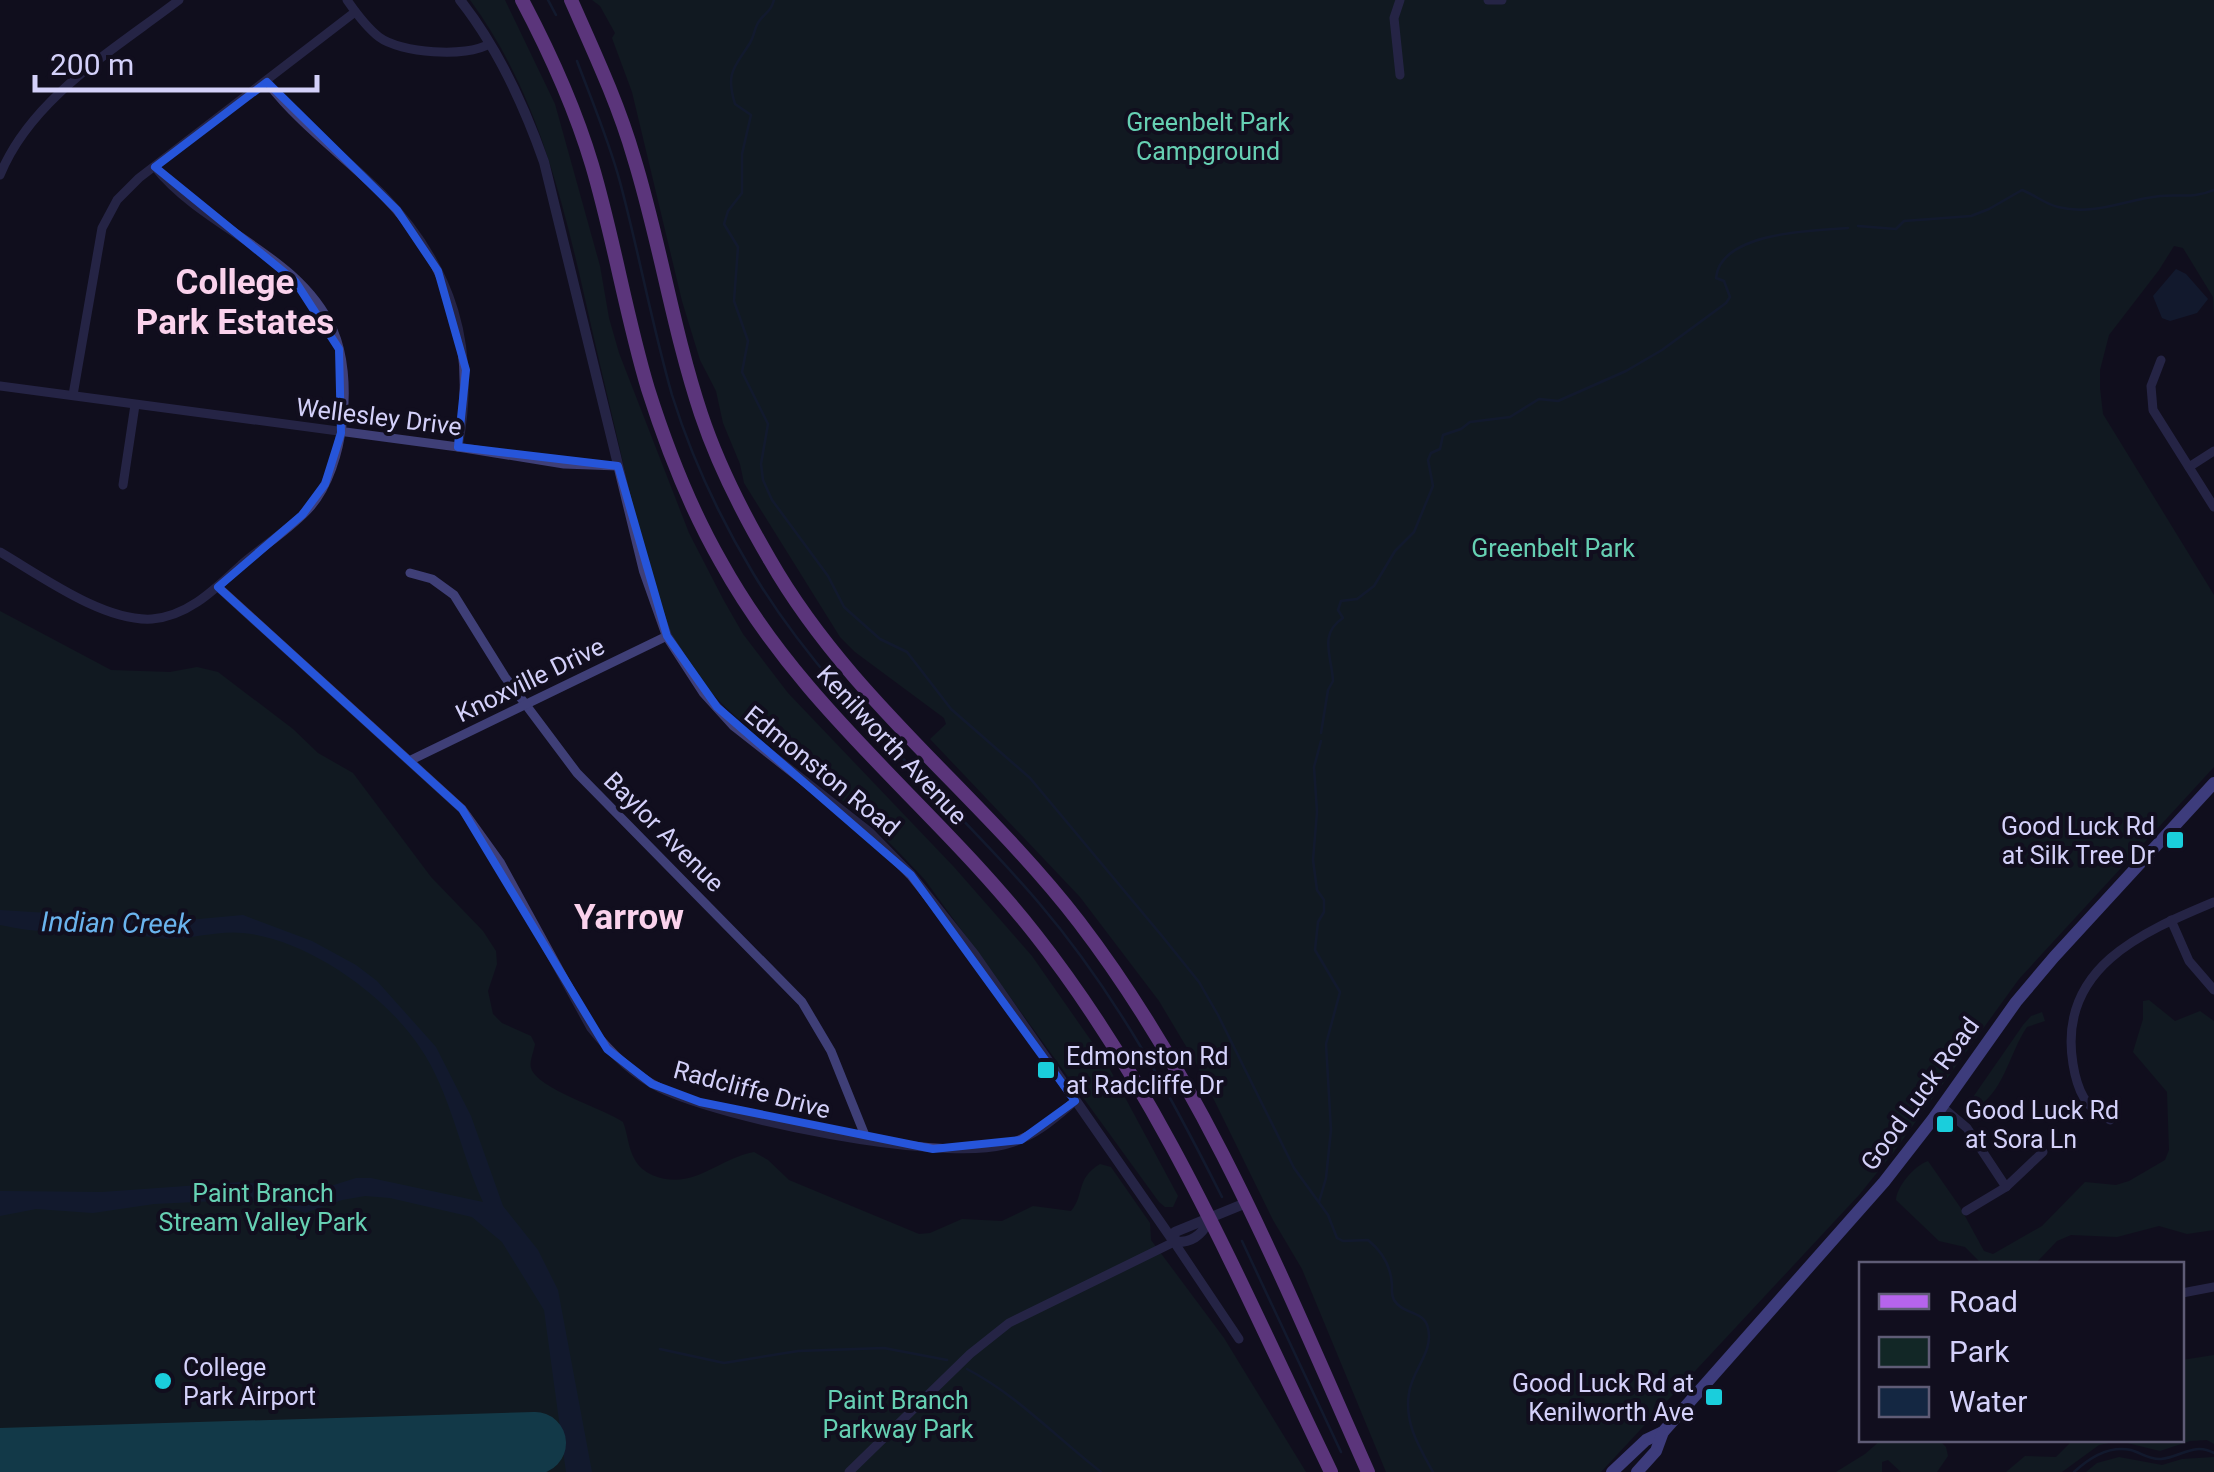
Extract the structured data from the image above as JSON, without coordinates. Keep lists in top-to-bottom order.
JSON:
{
  "streets": {
    "main road": ["Kenilworth Avenue", "Good Luck Road"],
    "street": [
      "Wellesley Drive",
      "Knoxville Drive",
      "Edmonston Road",
      "Baylor Avenue",
      "Radcliffe Drive"
    ]
  },
  "crossings": [
    ["Wellesley Drive", "Edmonston Road"],
    ["Knoxville Drive", "Edmonston Road"],
    ["Knoxville Drive", "Baylor Avenue"],
    ["Knoxville Drive", "Radcliffe Drive"],
    ["Edmonston Road", "Radcliffe Drive"],
    ["Baylor Avenue", "Radcliffe Drive"]
  ],
  "districts": ["College Park Estates", "Yarrow"],
  "water": ["Indian Creek"],
  "parks": [
    "Greenbelt Park Campground",
    "Greenbelt Park",
    "Paint Branch Stream Valley Park",
    "Paint Branch Parkway Park"
  ],
  "places": {
    "transit": [
      "Good Luck Rd at Silk Tree Dr",
      "Edmonston Rd at Radcliffe Dr",
      "Good Luck Rd at Sora Ln",
      "Good Luck Rd at Kenilworth Ave"
    ],
    "other": ["College Park Airport"]
  },
  "legend": ["Road", "Park", "Water"],
  "scale_bar": "200 m"
}
